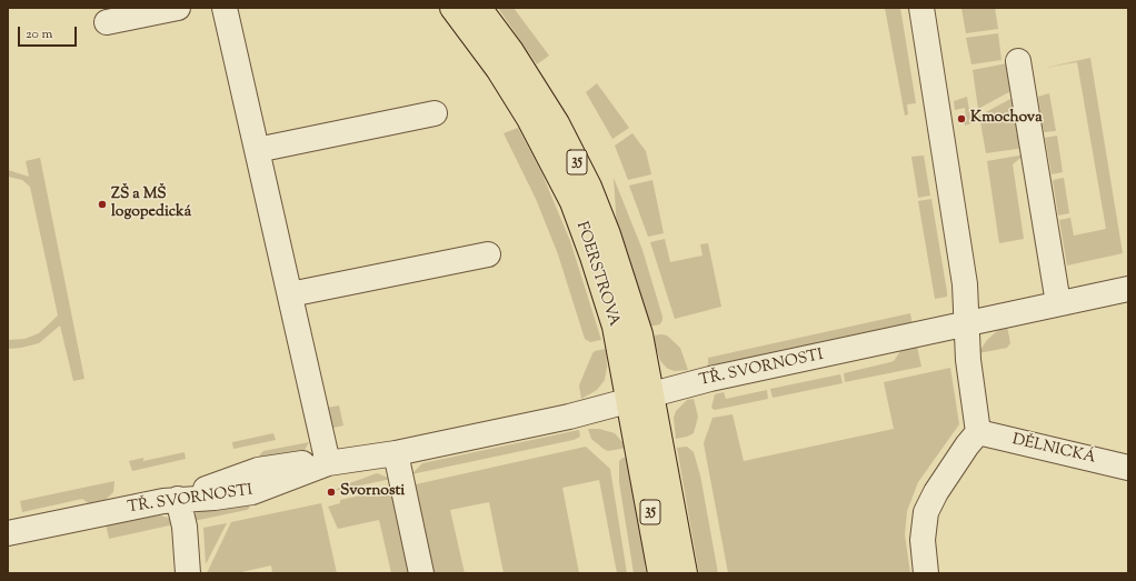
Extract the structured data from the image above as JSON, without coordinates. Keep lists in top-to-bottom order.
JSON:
{
  "streets": {
    "main road": ["35", "FOERSTROVA"],
    "street": ["TŘ. SVORNOSTI", "DĚLNICKÁ"]
  },
  "crossings": [
    ["FOERSTROVA", "TŘ. SVORNOSTI"]
  ],
  "places": ["Kmochova", "ZŠ a MŠ logopedická", "Svornosti"],
  "scale_bar": "20 m"
}
